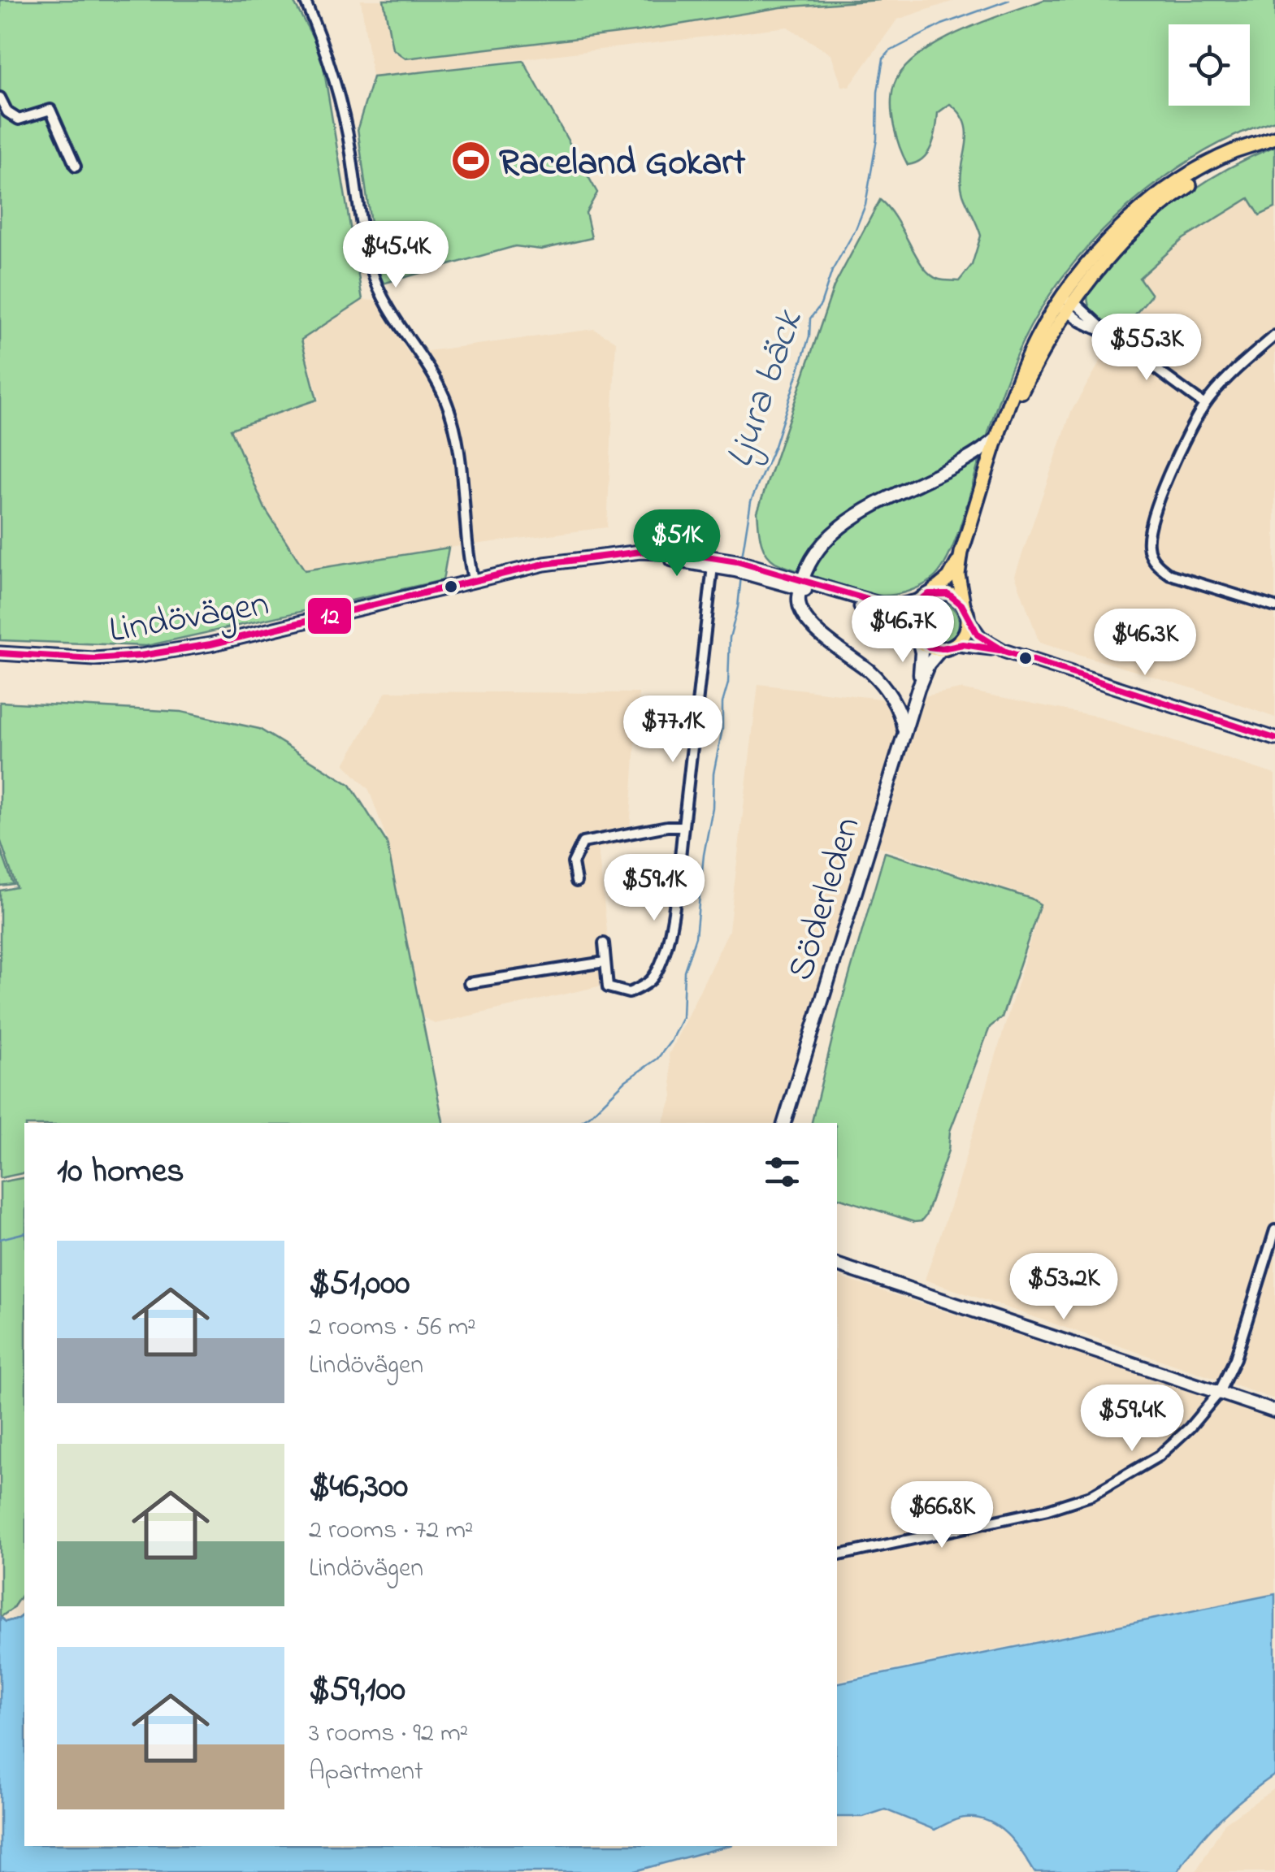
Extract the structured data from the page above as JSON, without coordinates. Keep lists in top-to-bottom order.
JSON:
{
  "streets": {
    "main road": ["Lindövägen", "Söderleden"]
  },
  "crossings": [
    ["Lindövägen", "Söderleden"]
  ],
  "water": ["Ljura bäck"],
  "places": {
    "sports": ["Raceland Gokart"]
  },
  "lines": ["transit line 12"],
  "page": {
    "price": [
      "$45.4K",
      "$55.3K",
      "$51K",
      "$46.7K",
      "$46.3K",
      "$77.1K",
      "$59.1K",
      "$53.2K",
      "$59.4K",
      "$66.8K"
    ],
    "heading": "10 homes",
    "list": [
      {
        "name": "$51,000",
        "note": "2 rooms · 56 m² · Lindövägen"
      },
      {
        "name": "$46,300",
        "note": "2 rooms · 72 m² · Lindövägen"
      },
      {
        "name": "$59,100",
        "note": "3 rooms · 92 m² · Apartment"
      }
    ]
  }
}
